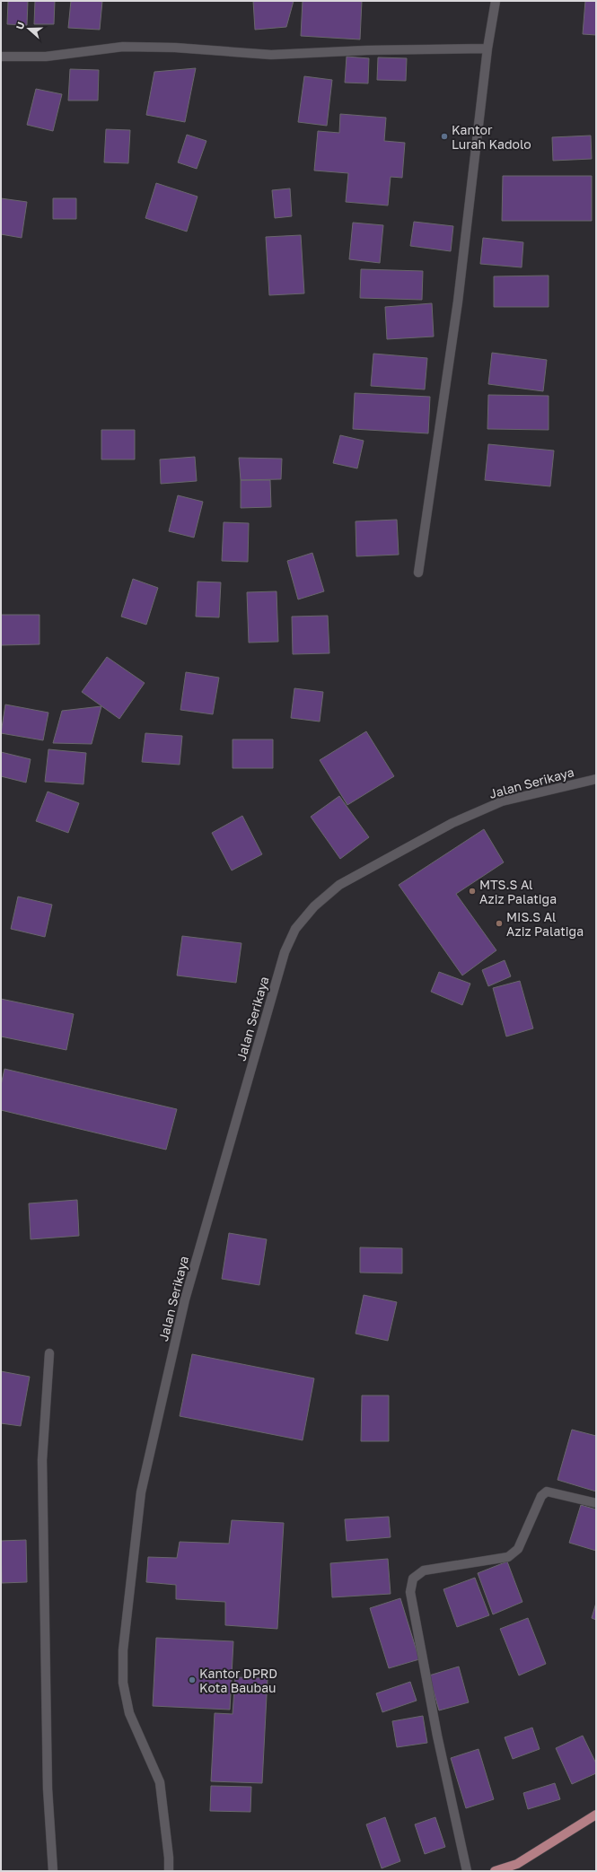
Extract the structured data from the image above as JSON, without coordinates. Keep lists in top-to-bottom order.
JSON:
{
  "streets": {
    "street": ["Jalan Serikaya"]
  },
  "places": [
    "Kantor Lurah Kadolo",
    "MTS.S Al Aziz Palatiga",
    "MIS.S Al Aziz Palatiga",
    "Kantor DPRD Kota Baubau"
  ],
  "north": "left"
}
